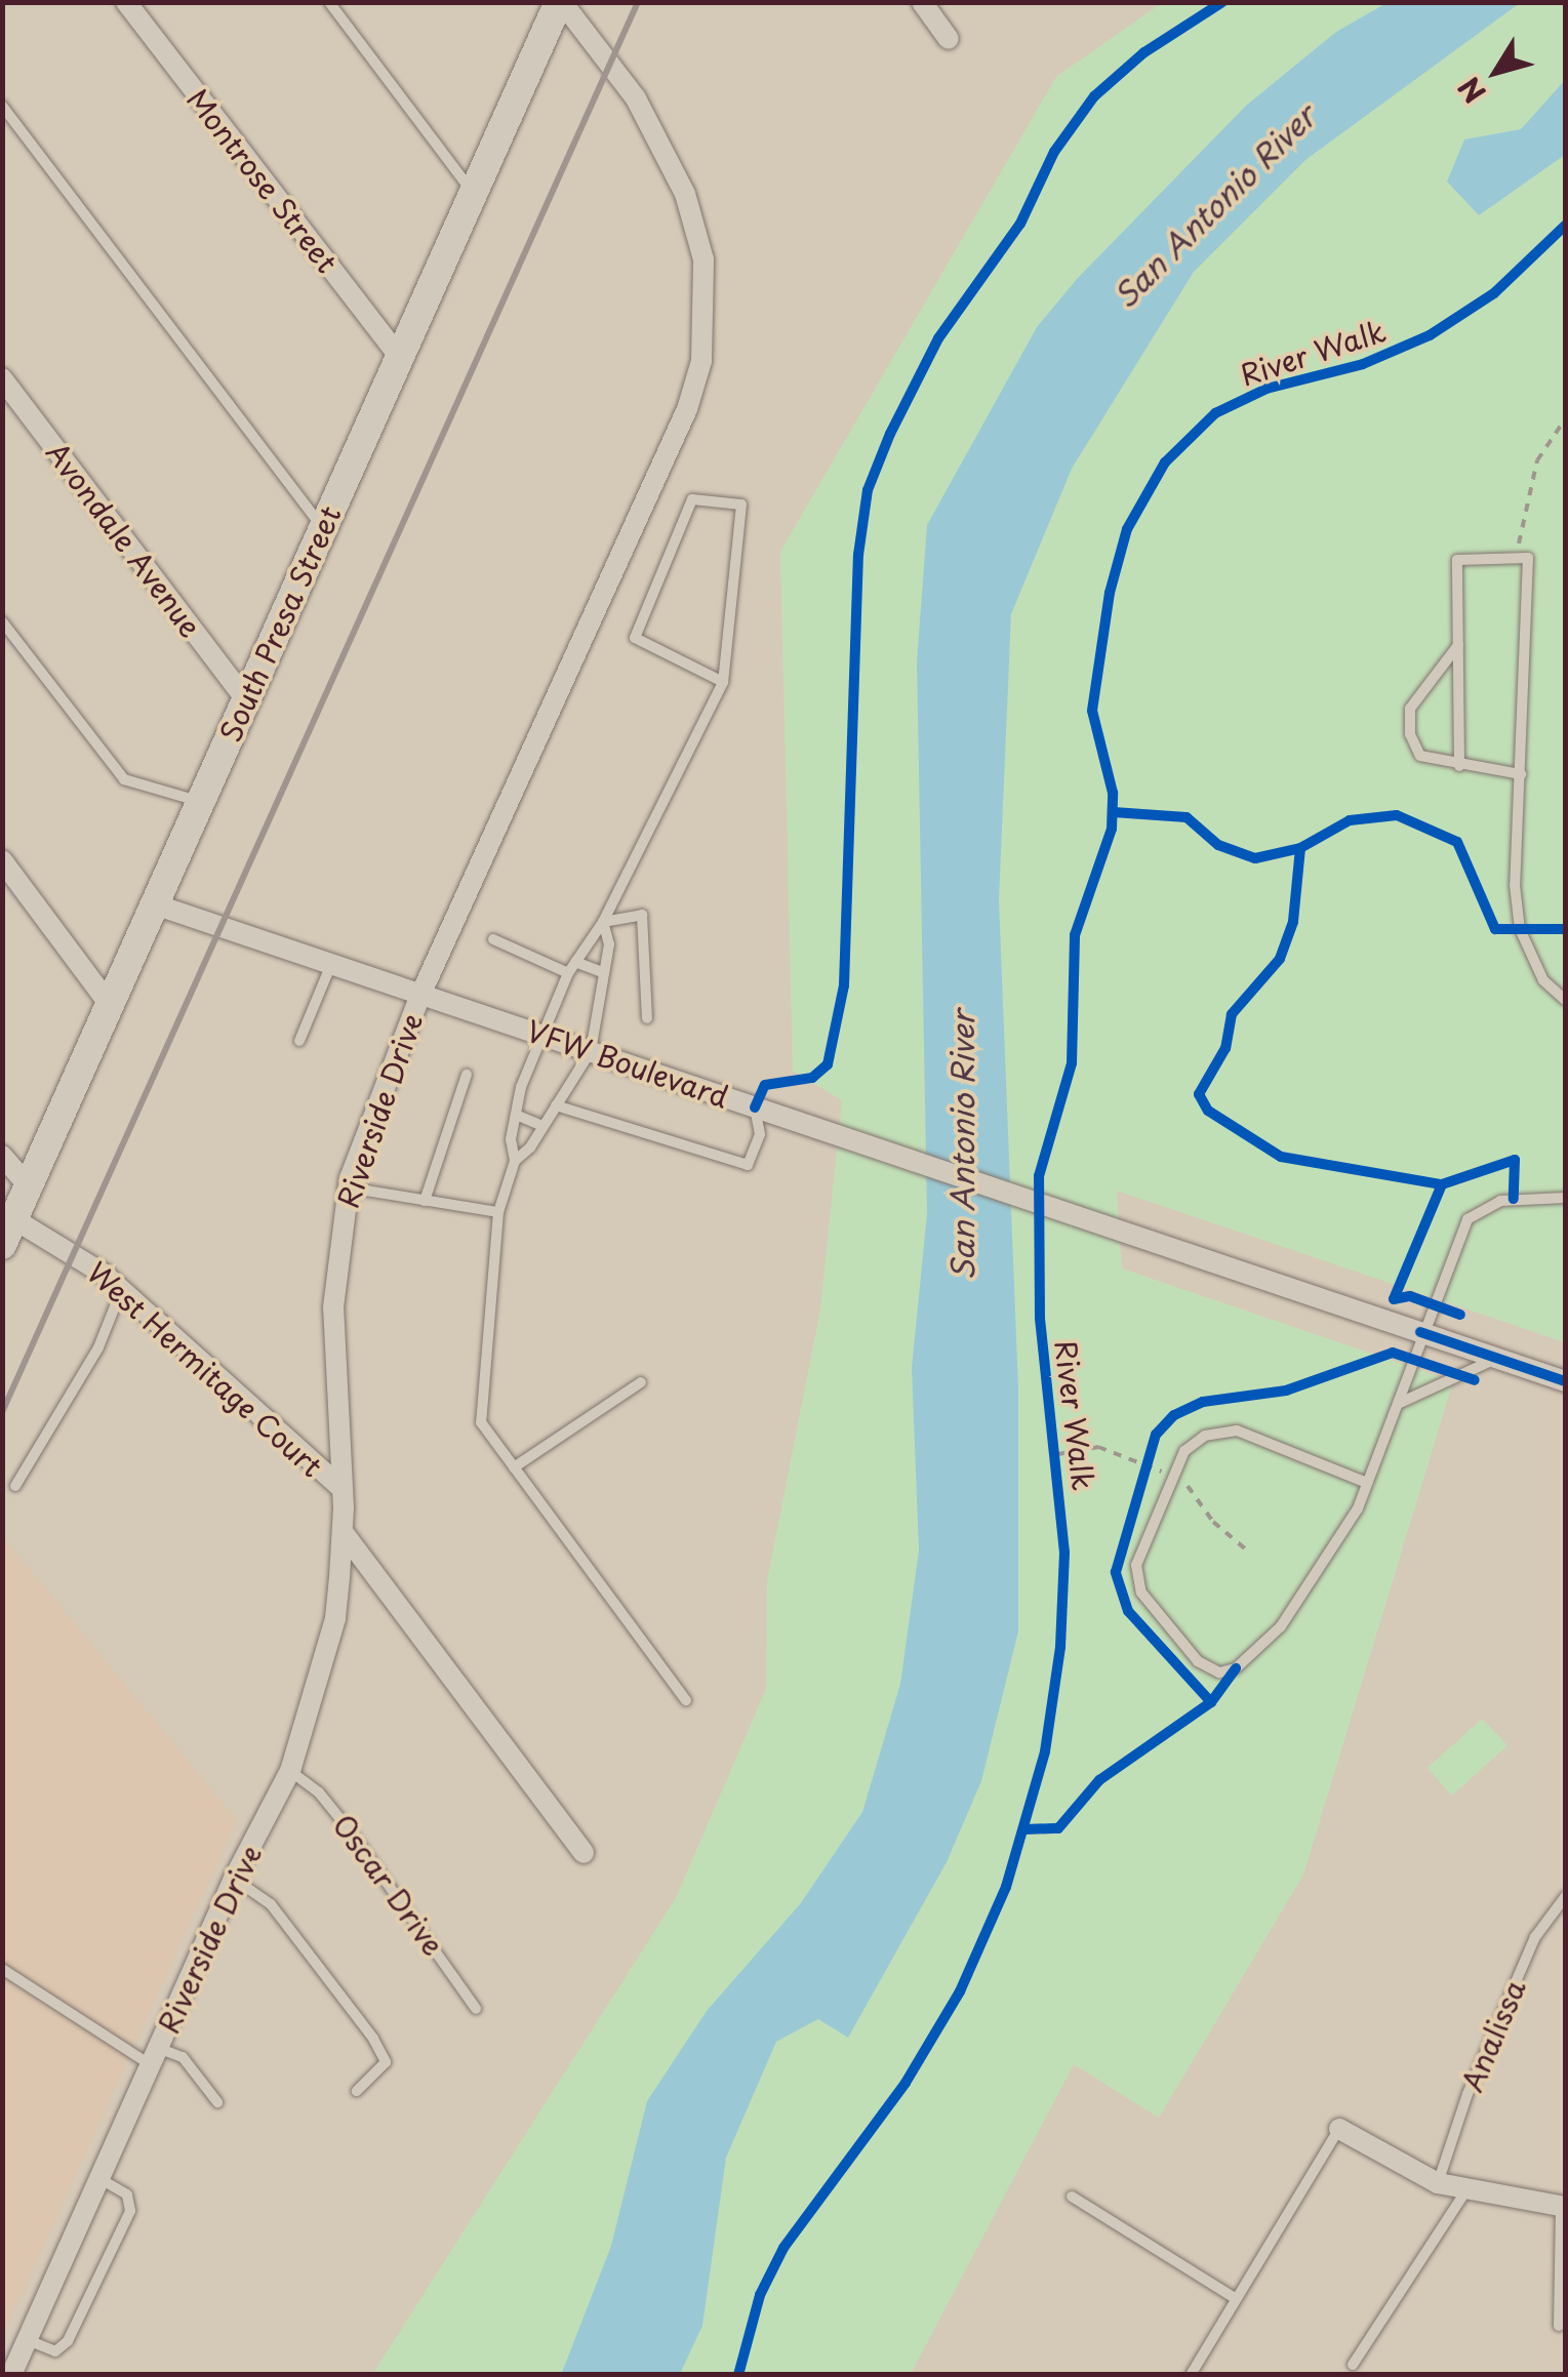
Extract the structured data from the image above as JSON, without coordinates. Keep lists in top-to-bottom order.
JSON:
{
  "streets": {
    "main road": ["South Presa Street"],
    "street": [
      "Montrose Street",
      "Avondale Avenue",
      "VFW Boulevard",
      "Riverside Drive",
      "West Hermitage Court"
    ],
    "lane": ["Oscar Drive", "Analissa"],
    "cycle path": ["River Walk"]
  },
  "crossings": [
    ["Montrose Street", "South Presa Street"],
    ["Avondale Avenue", "South Presa Street"],
    ["South Presa Street", "VFW Boulevard"],
    ["South Presa Street", "Riverside Drive"],
    ["South Presa Street", "West Hermitage Court"],
    ["VFW Boulevard", "Riverside Drive"],
    ["Riverside Drive", "West Hermitage Court"],
    ["Riverside Drive", "Oscar Drive"]
  ],
  "water": ["San Antonio River"],
  "north": "bottom left"
}
